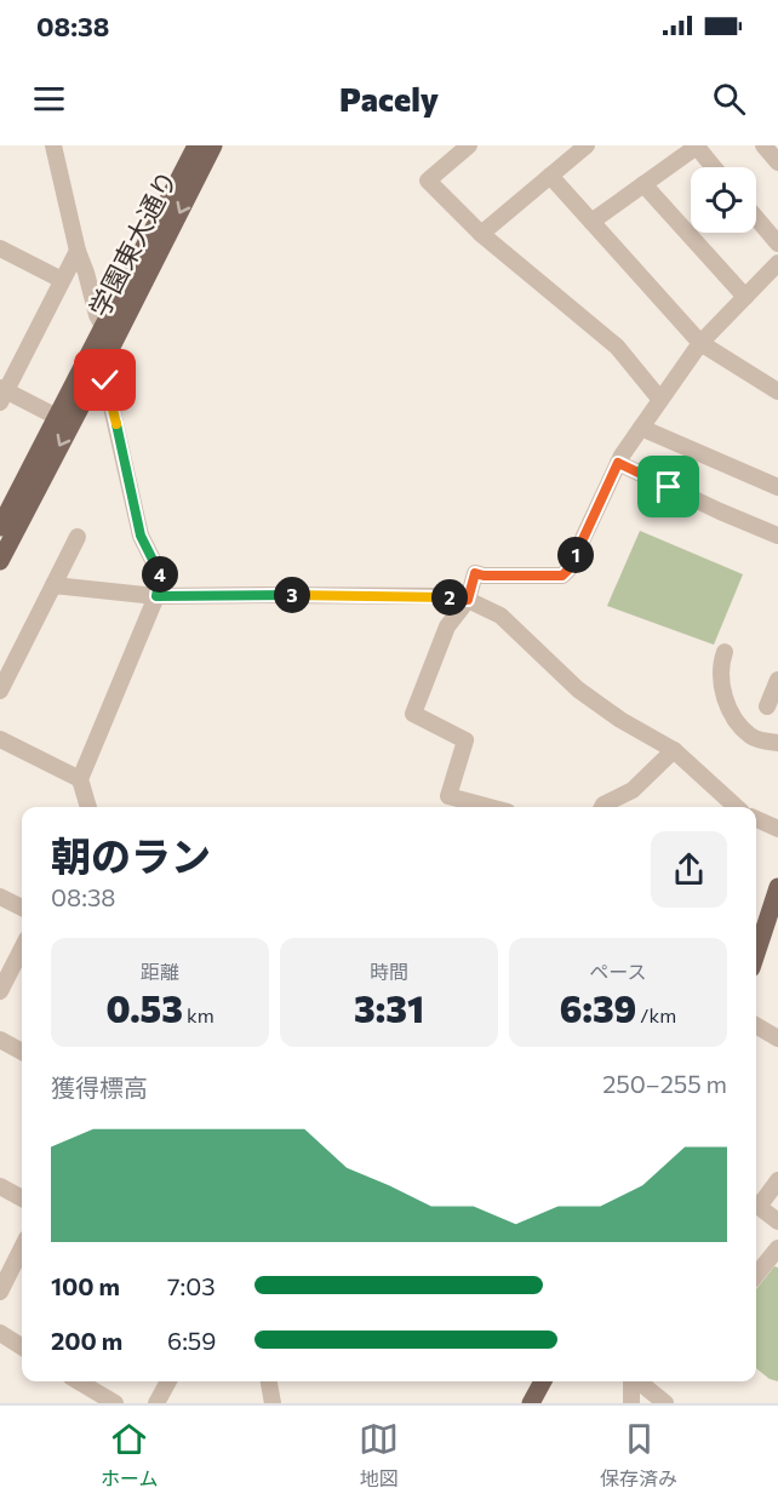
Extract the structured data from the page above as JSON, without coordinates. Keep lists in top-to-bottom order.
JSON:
{
  "streets": {
    "main road": ["学園東大通り"]
  },
  "page": {
    "status": "08:38",
    "header": "Pacely",
    "pins": [
      "1",
      "4",
      "3",
      "2"
    ],
    "heading": ["朝のラン", "08:38"],
    "stats": [
      ["距離", "0.53 km"],
      ["時間", "3:31"],
      ["ペース", "6:39 /km"]
    ],
    "chart": ["獲得標高", "250–255 m"],
    "list": [
      {
        "name": "100 m",
        "note": "7:03"
      },
      {
        "name": "200 m",
        "note": "6:59"
      }
    ],
    "tabs": ["ホーム", "地図", "保存済み"]
  }
}
